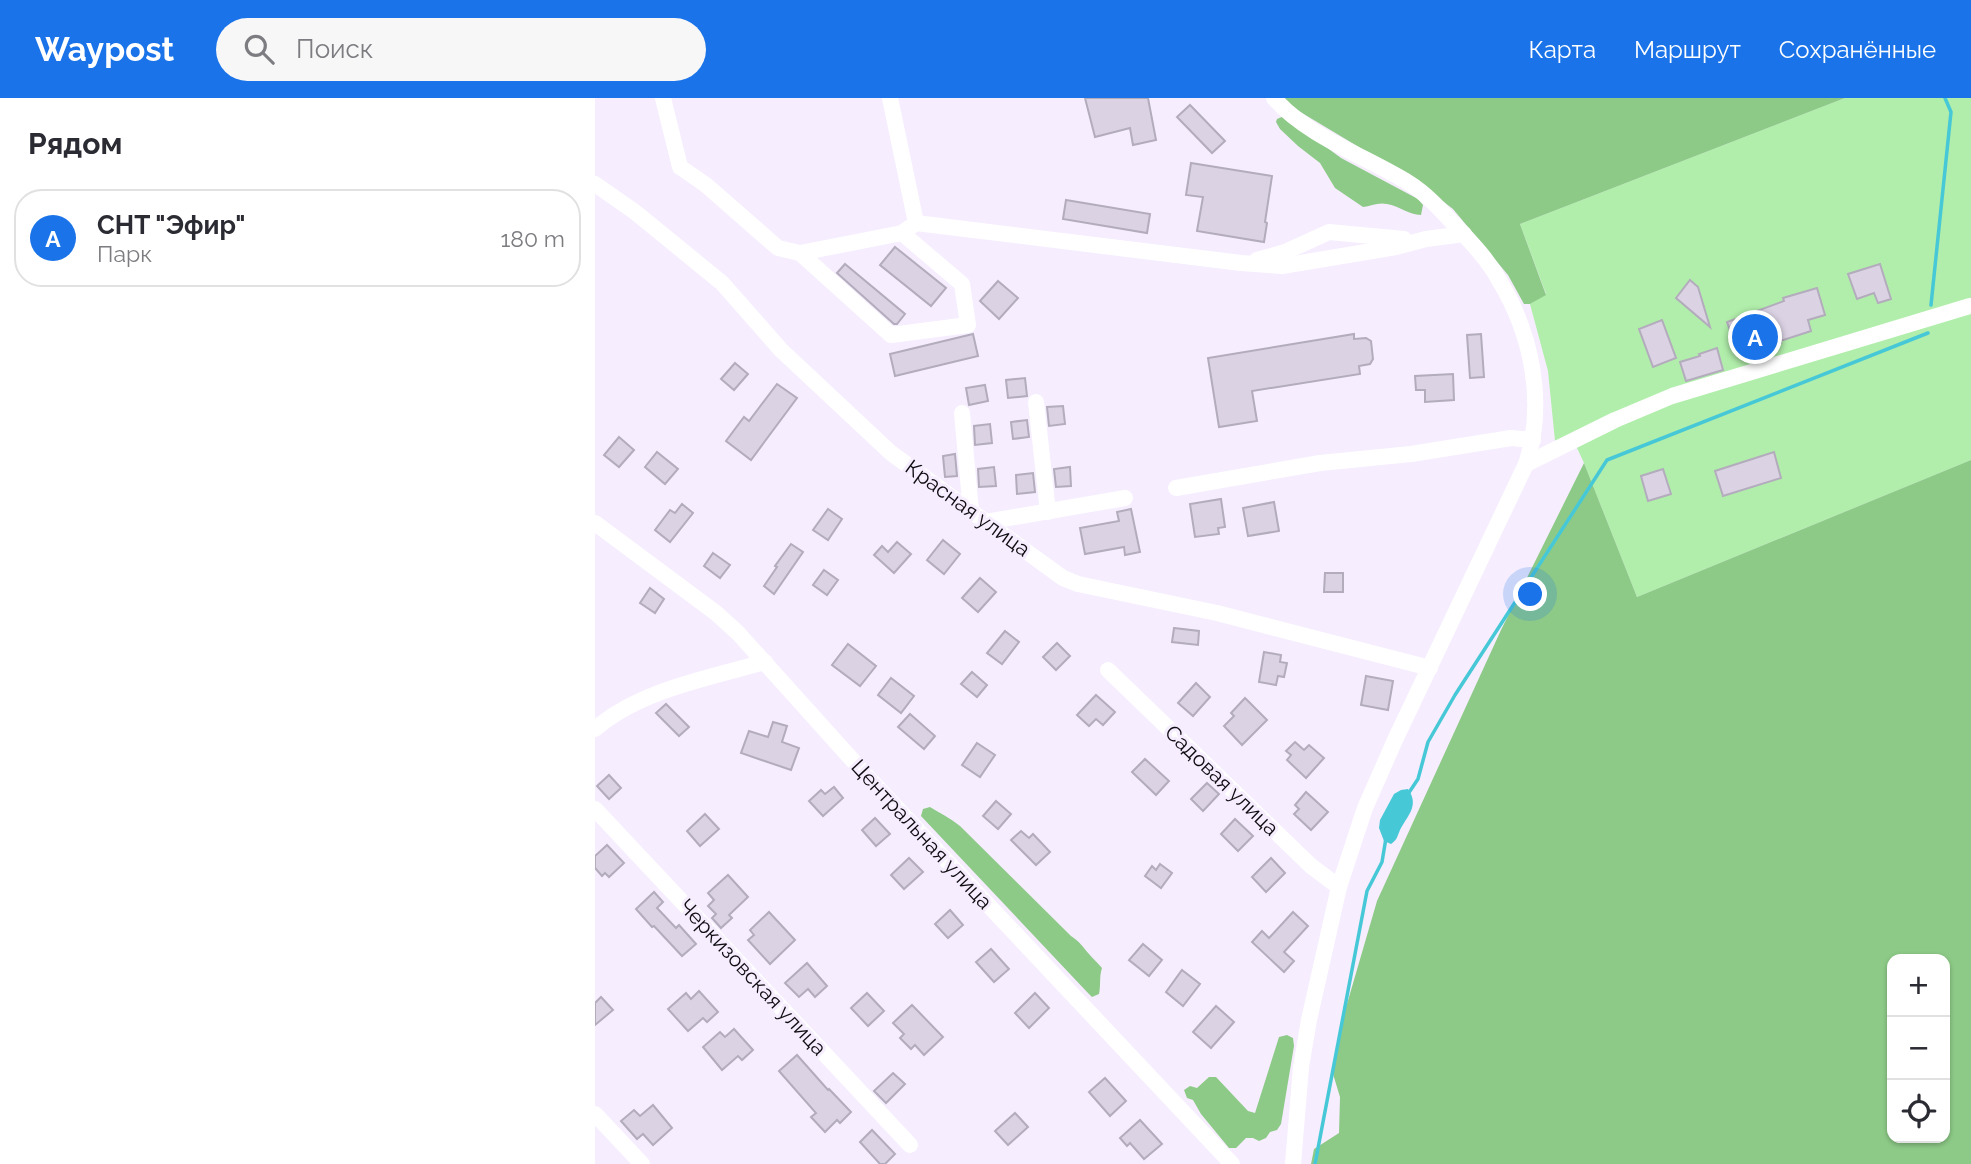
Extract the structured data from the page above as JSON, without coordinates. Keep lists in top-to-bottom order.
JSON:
{
  "streets": {
    "street": [
      "Красная улица",
      "Садовая улица",
      "Центральная улица",
      "Черкизовская улица"
    ]
  },
  "page": {
    "header": "Waypost",
    "search": "Поиск",
    "nav": ["Карта", "Маршрут", "Сохранённые"],
    "heading": "Рядом",
    "list": [
      {
        "mark": "A",
        "name": "СНТ \"Эфир\"",
        "note": "Парк",
        "value": "180 m"
      }
    ],
    "pins": "A",
    "map_buttons": ["+", "−"]
  }
}
